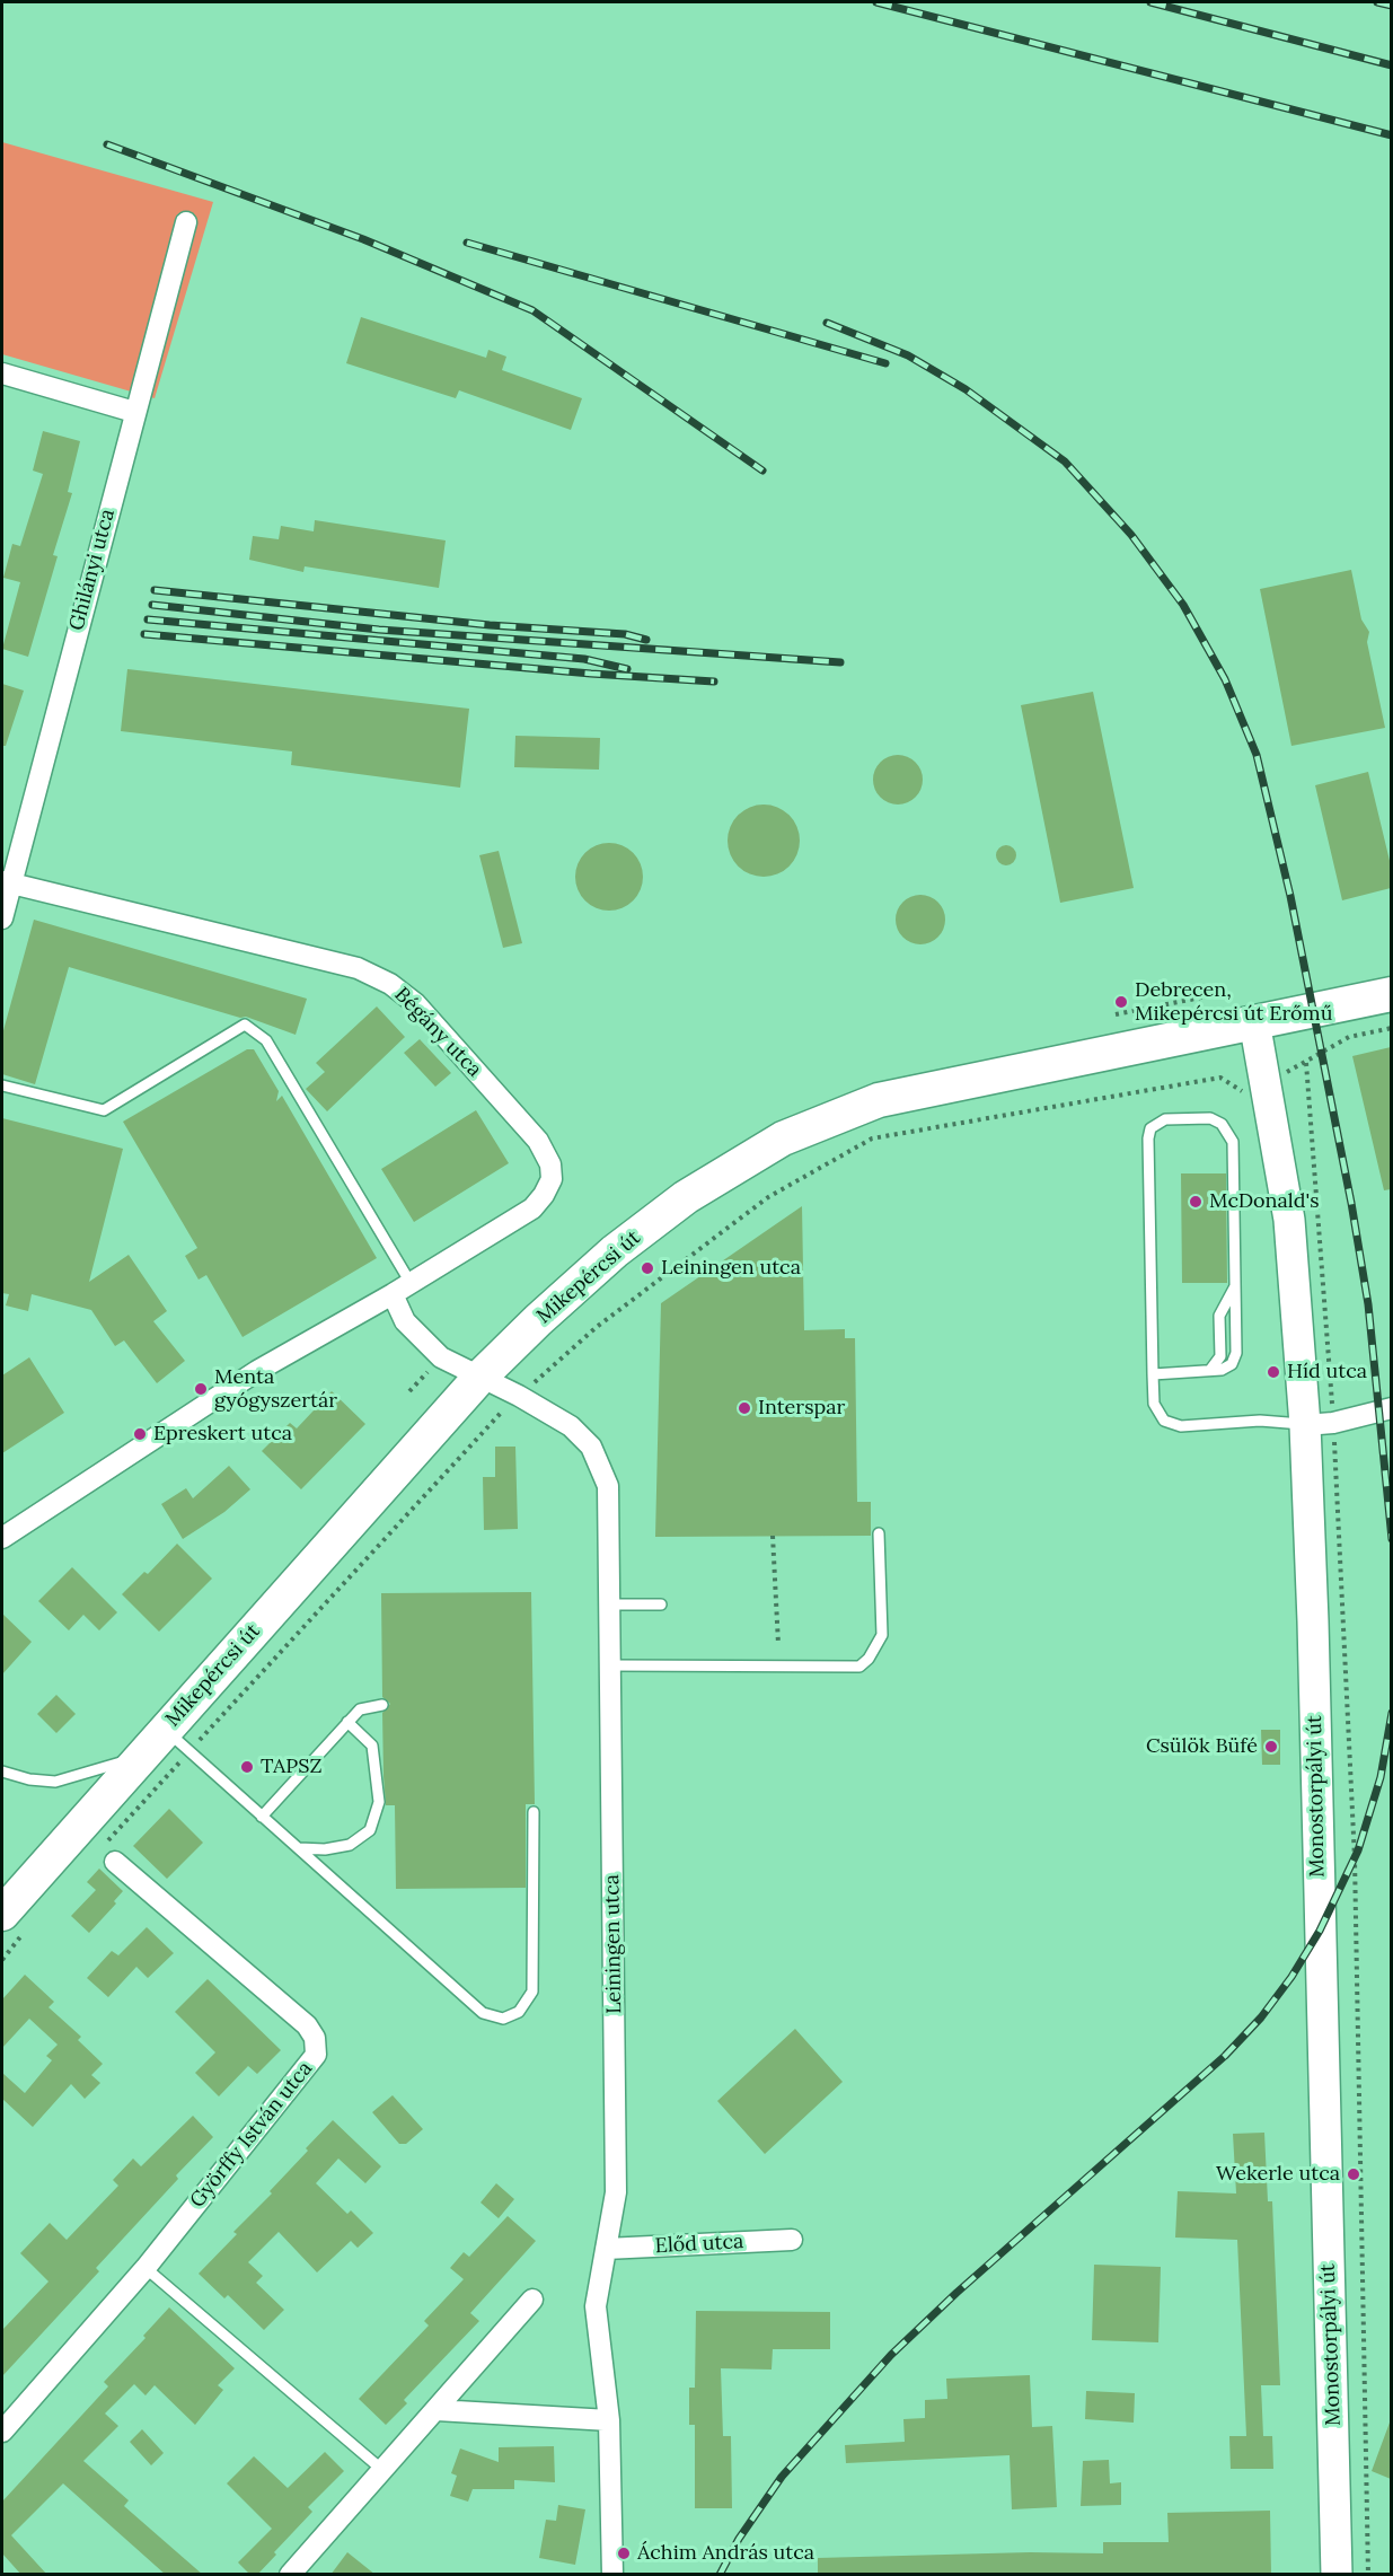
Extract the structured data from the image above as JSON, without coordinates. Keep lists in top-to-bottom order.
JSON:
{
  "streets": {
    "main road": ["Mikepércsi út"],
    "street": [
      "Ghilányi utca",
      "Bégány utca",
      "Monostorpályi út",
      "Leiningen utca",
      "Györffy István utca",
      "Előd utca"
    ]
  },
  "crossings": [
    ["Ghilányi utca", "Bégány utca"],
    ["Mikepércsi út", "Monostorpályi út"],
    ["Mikepércsi út", "Leiningen utca"],
    ["Leiningen utca", "Előd utca"]
  ],
  "places": [
    "Debrecen, Mikepércsi út Erőmű",
    "McDonald's",
    "Leiningen utca",
    "Híd utca",
    "Menta gyógyszertár",
    "Interspar",
    "Epreskert utca",
    "Csülök Büfé",
    "TAPSZ",
    "Wekerle utca",
    "Áchim András utca"
  ]
}
